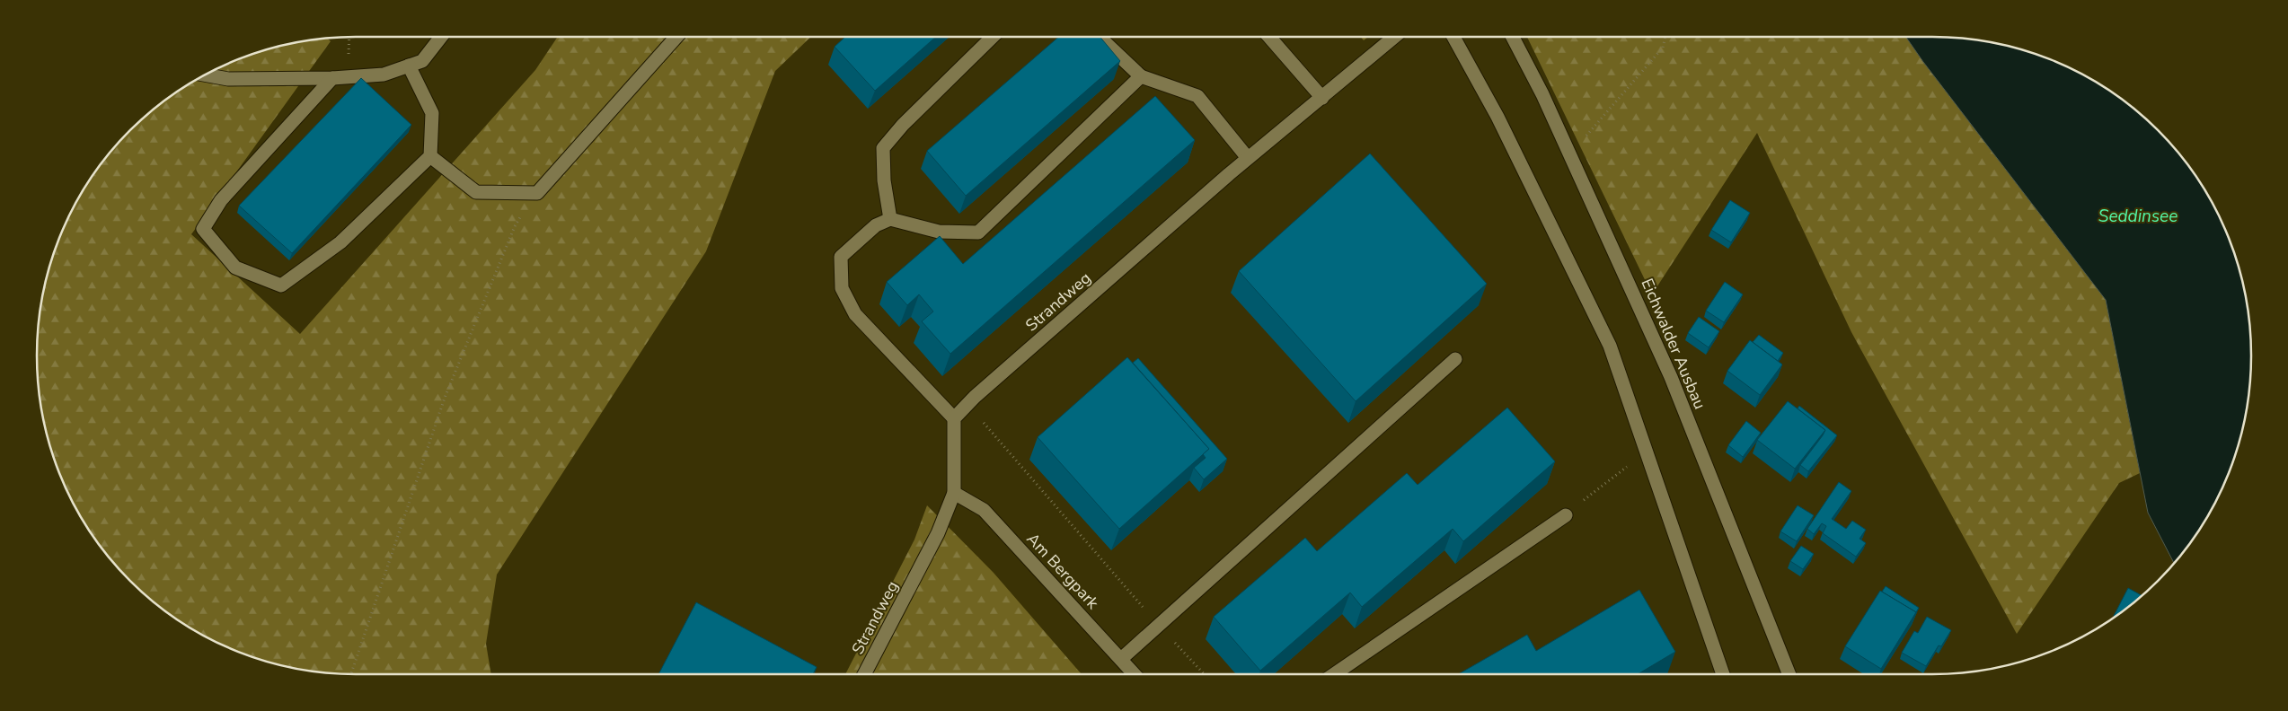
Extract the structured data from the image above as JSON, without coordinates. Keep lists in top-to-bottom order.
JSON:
{
  "streets": {
    "street": ["Strandweg", "Eichwalder Ausbau", "Am Bergpark"]
  },
  "crossings": [
    ["Strandweg", "Am Bergpark"]
  ],
  "water": ["Seddinsee"]
}
